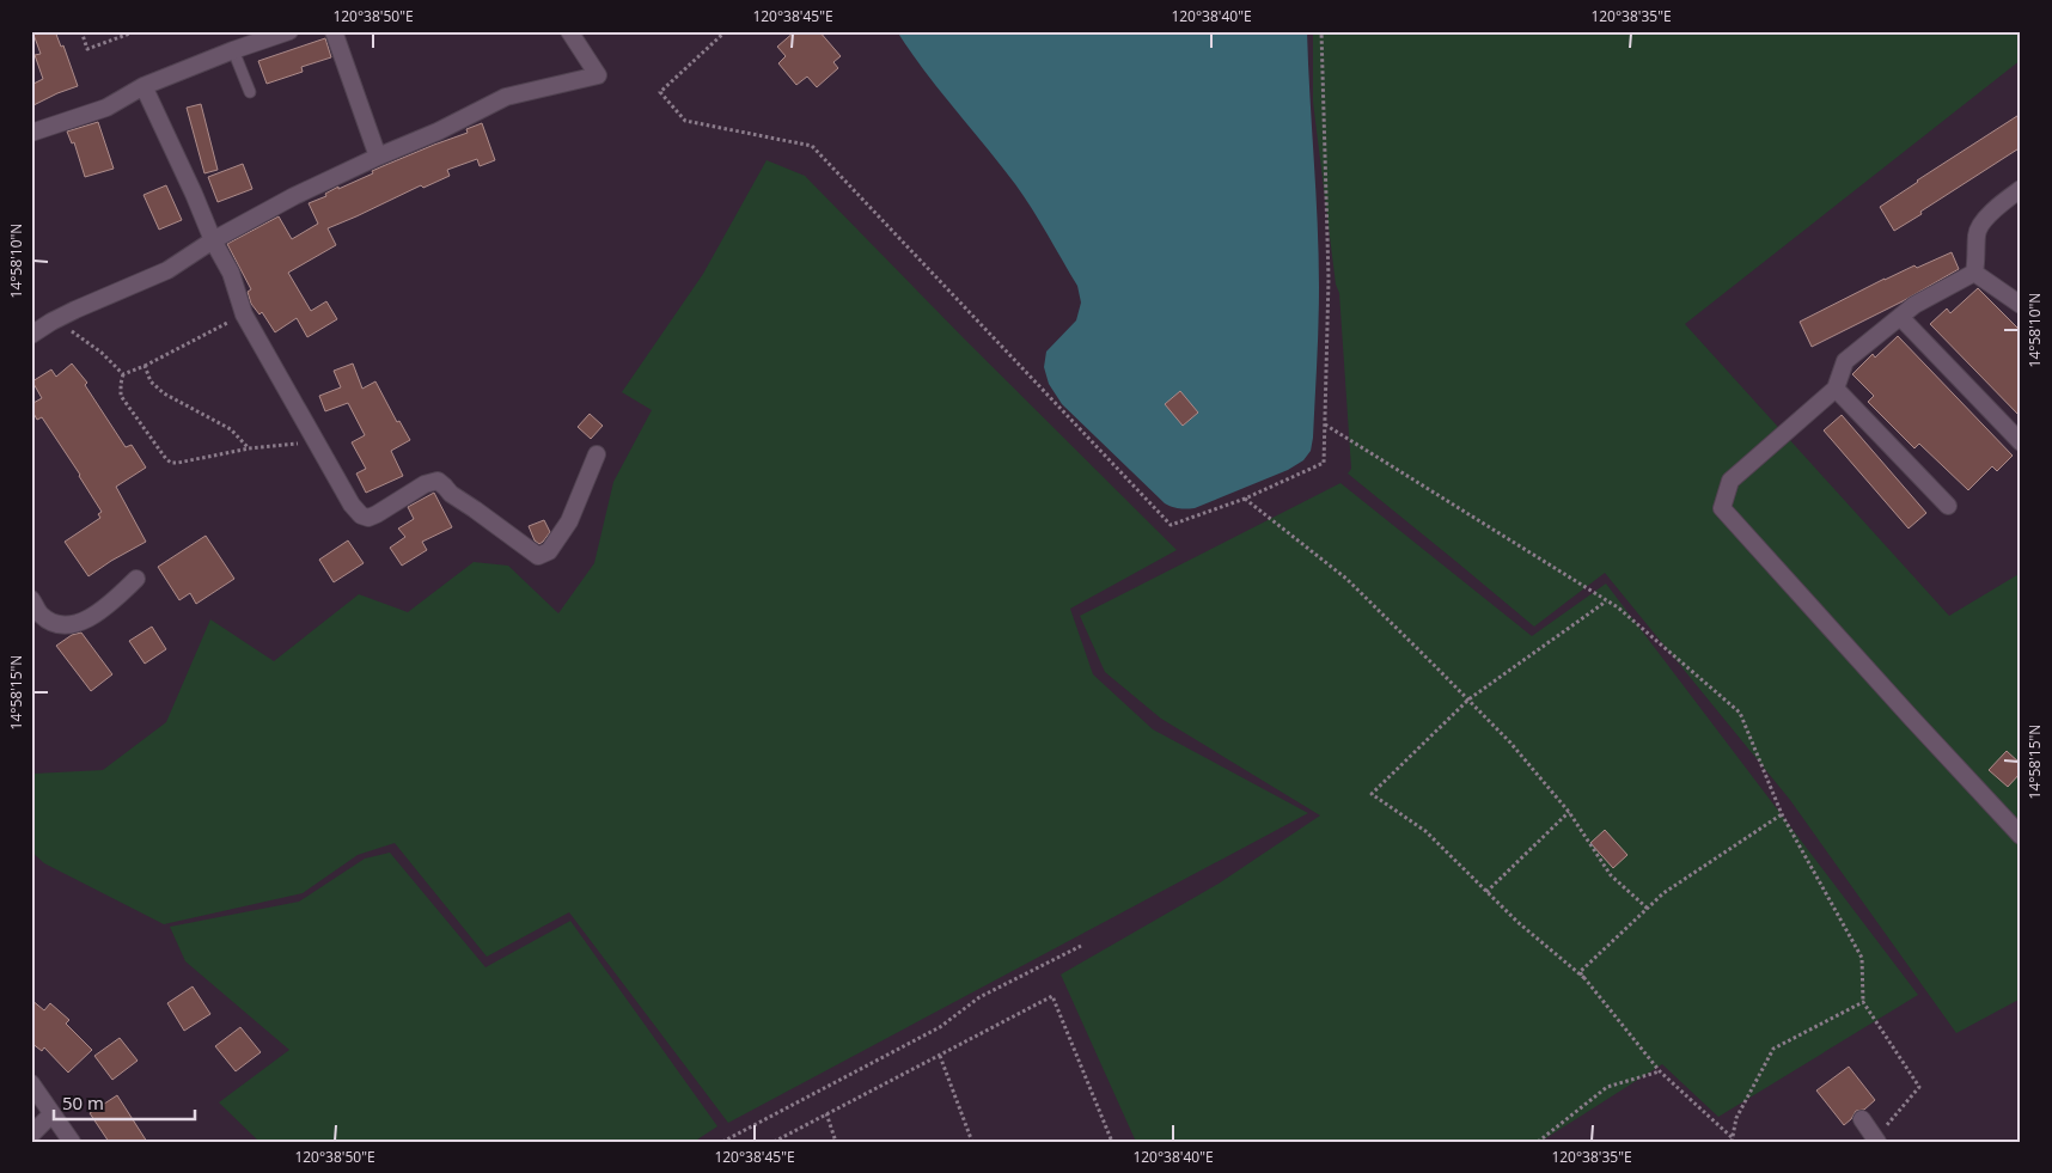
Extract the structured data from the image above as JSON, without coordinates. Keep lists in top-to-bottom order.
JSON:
{
  "scale_bar": "50 m",
  "coordinates": [
    "120°38'50\"E",
    "120°38'45\"E",
    "120°38'40\"E",
    "120°38'35\"E",
    "14°58'10\"N",
    "14°58'15\"N"
  ]
}
